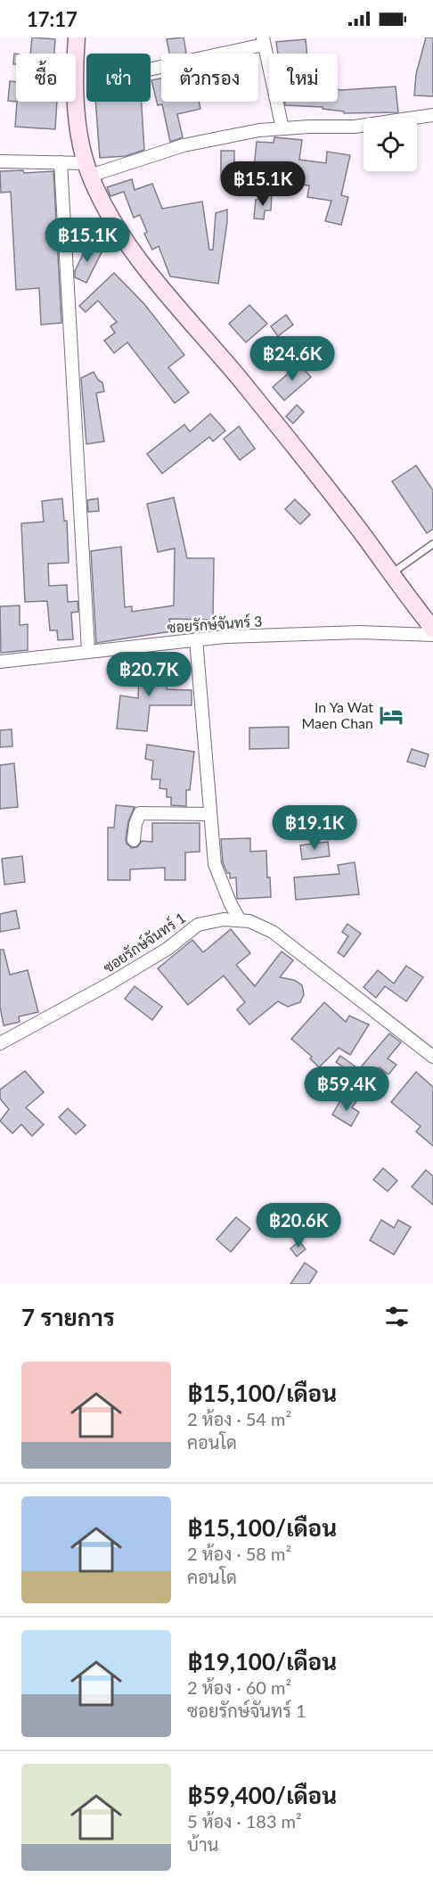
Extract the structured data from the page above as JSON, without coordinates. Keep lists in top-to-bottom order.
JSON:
{
  "streets": {
    "street": ["ซอยรักษ์จันทร์ 3", "ซอยรักษ์จันทร์ 1"]
  },
  "places": {
    "hotel": ["In Ya Wat Maen Chan"]
  },
  "page": {
    "status": "17:17",
    "chip": [
      "ซื้อ",
      "เช่า",
      "ตัวกรอง",
      "ใหม่"
    ],
    "price": [
      "฿15.1K",
      "฿15.1K",
      "฿24.6K",
      "฿20.7K",
      "฿19.1K",
      "฿59.4K",
      "฿20.6K"
    ],
    "heading": "7 รายการ",
    "list": [
      {
        "name": "฿15,100/เดือน",
        "note": "2 ห้อง · 54 m² · คอนโด"
      },
      {
        "name": "฿15,100/เดือน",
        "note": "2 ห้อง · 58 m² · คอนโด"
      },
      {
        "name": "฿19,100/เดือน",
        "note": "2 ห้อง · 60 m² · ซอยรักษ์จันทร์ 1"
      },
      {
        "name": "฿59,400/เดือน",
        "note": "5 ห้อง · 183 m² · บ้าน"
      }
    ]
  }
}
